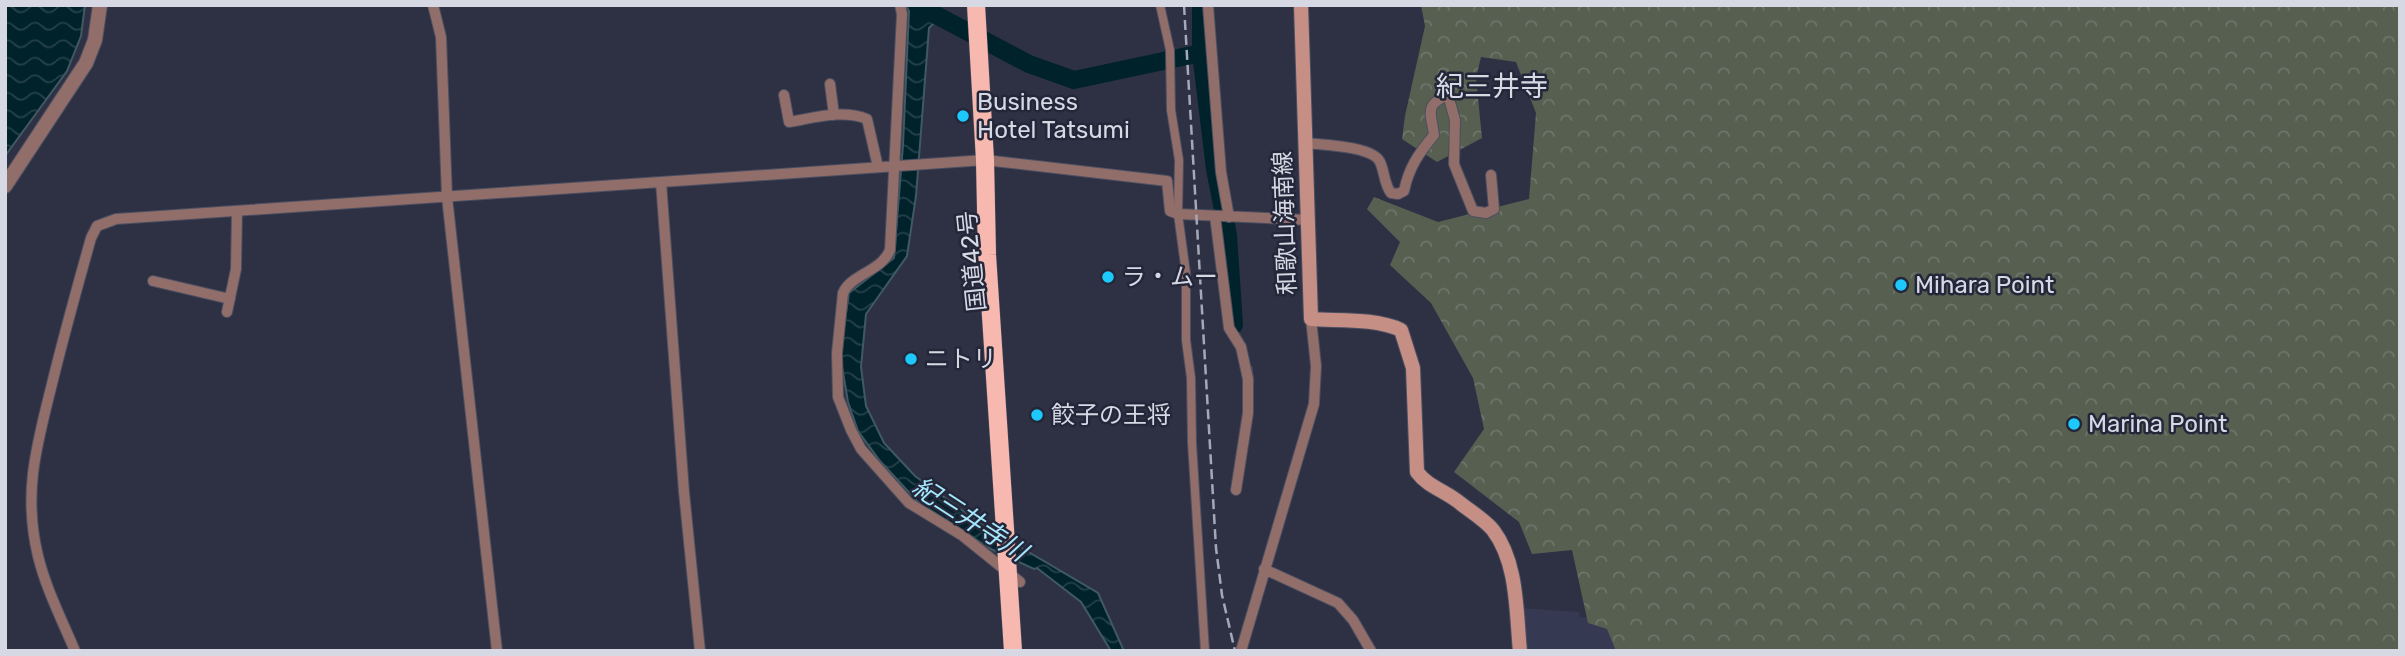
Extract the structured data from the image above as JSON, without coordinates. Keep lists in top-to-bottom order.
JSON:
{
  "streets": {
    "highway": ["国道42号"],
    "main road": ["和歌山海南線"]
  },
  "districts": ["紀三井寺"],
  "water": ["紀三井寺川"],
  "places": [
    "Business Hotel Tatsumi",
    "ラ・ムー",
    "Mihara Point",
    "ニトリ",
    "餃子の王将",
    "Marina Point"
  ]
}
